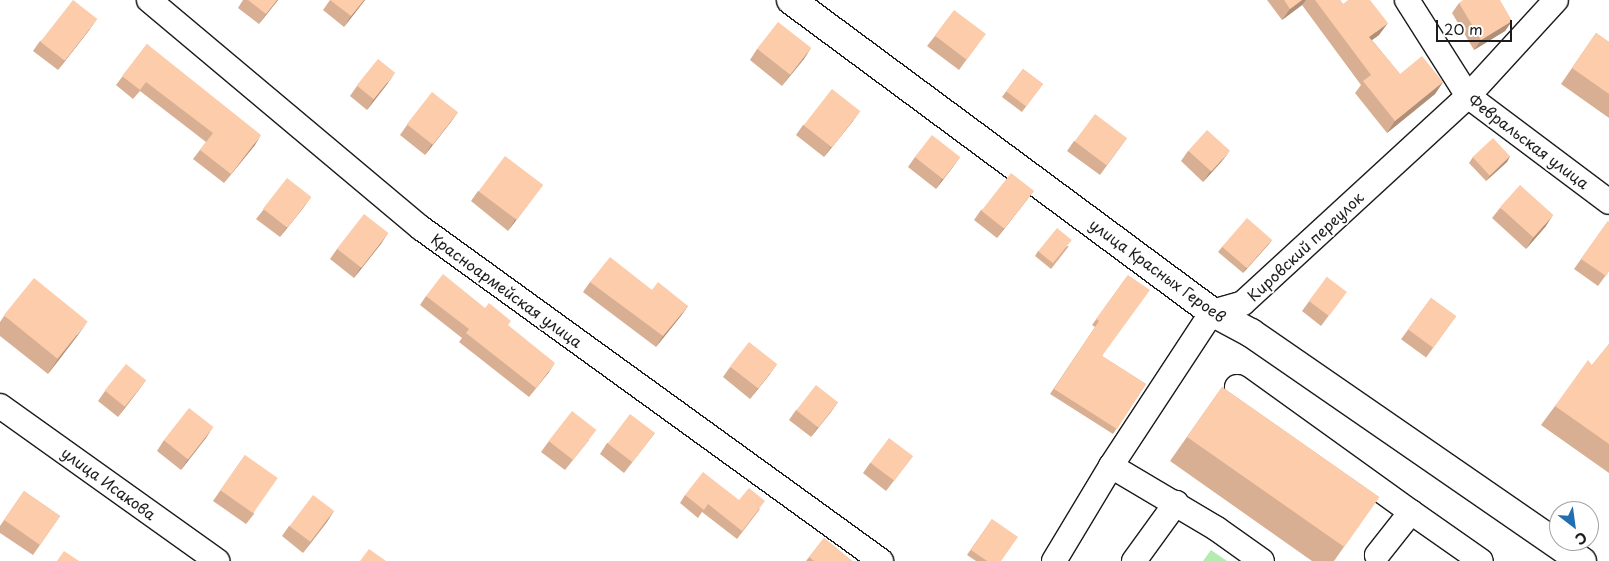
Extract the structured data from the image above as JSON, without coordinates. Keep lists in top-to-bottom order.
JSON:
{
  "streets": {
    "main road": ["улица Красных Героев"],
    "street": [
      "Февральская улица",
      "Кировский переулок",
      "Красноармейская улица",
      "улица Исакова"
    ]
  },
  "crossings": [
    ["Февральская улица", "Кировский переулок"],
    ["Кировский переулок", "улица Красных Героев"]
  ],
  "scale_bar": "20 m",
  "north": "bottom right"
}
